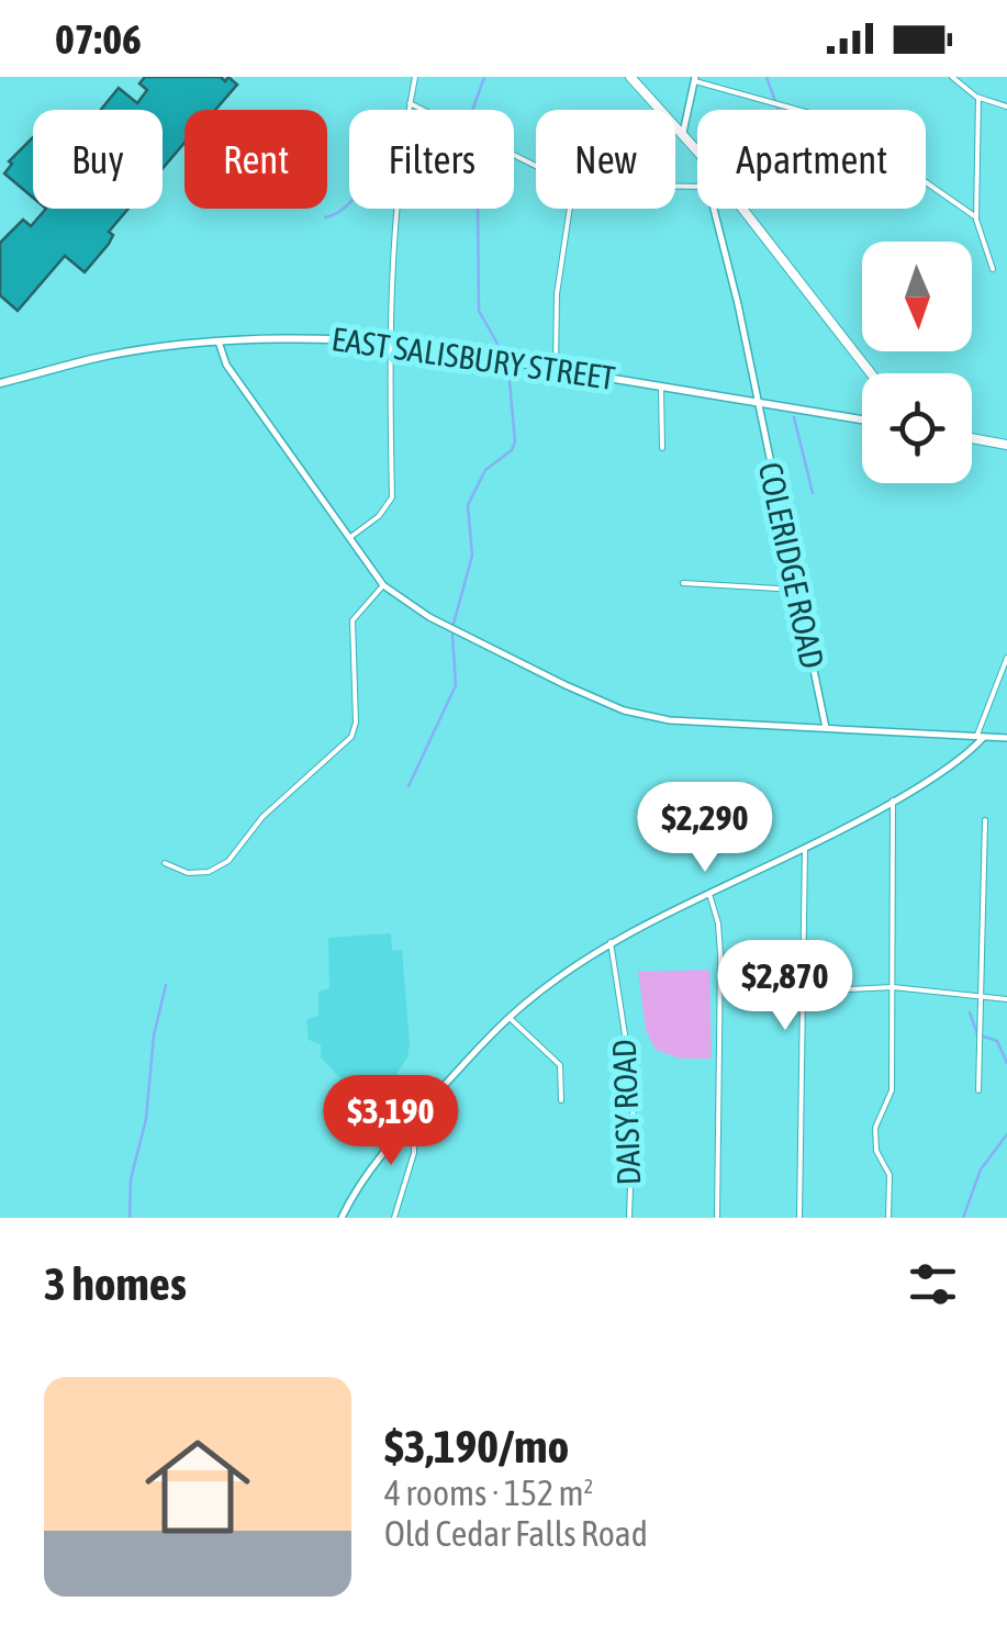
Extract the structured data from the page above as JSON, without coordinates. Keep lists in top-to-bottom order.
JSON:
{
  "streets": {
    "main road": ["EAST SALISBURY STREET"],
    "street": ["COLERIDGE ROAD", "DAISY ROAD"]
  },
  "crossings": [
    ["EAST SALISBURY STREET", "COLERIDGE ROAD"]
  ],
  "north": "bottom",
  "page": {
    "status": "07:06",
    "chip": [
      "Buy",
      "Rent",
      "Filters",
      "New",
      "Apartment"
    ],
    "price": ["$2,290", "$2,870", "$3,190"],
    "heading": "3 homes",
    "list": [
      {
        "name": "$3,190/mo",
        "note": "4 rooms · 152 m² · Old Cedar Falls Road"
      }
    ]
  }
}
